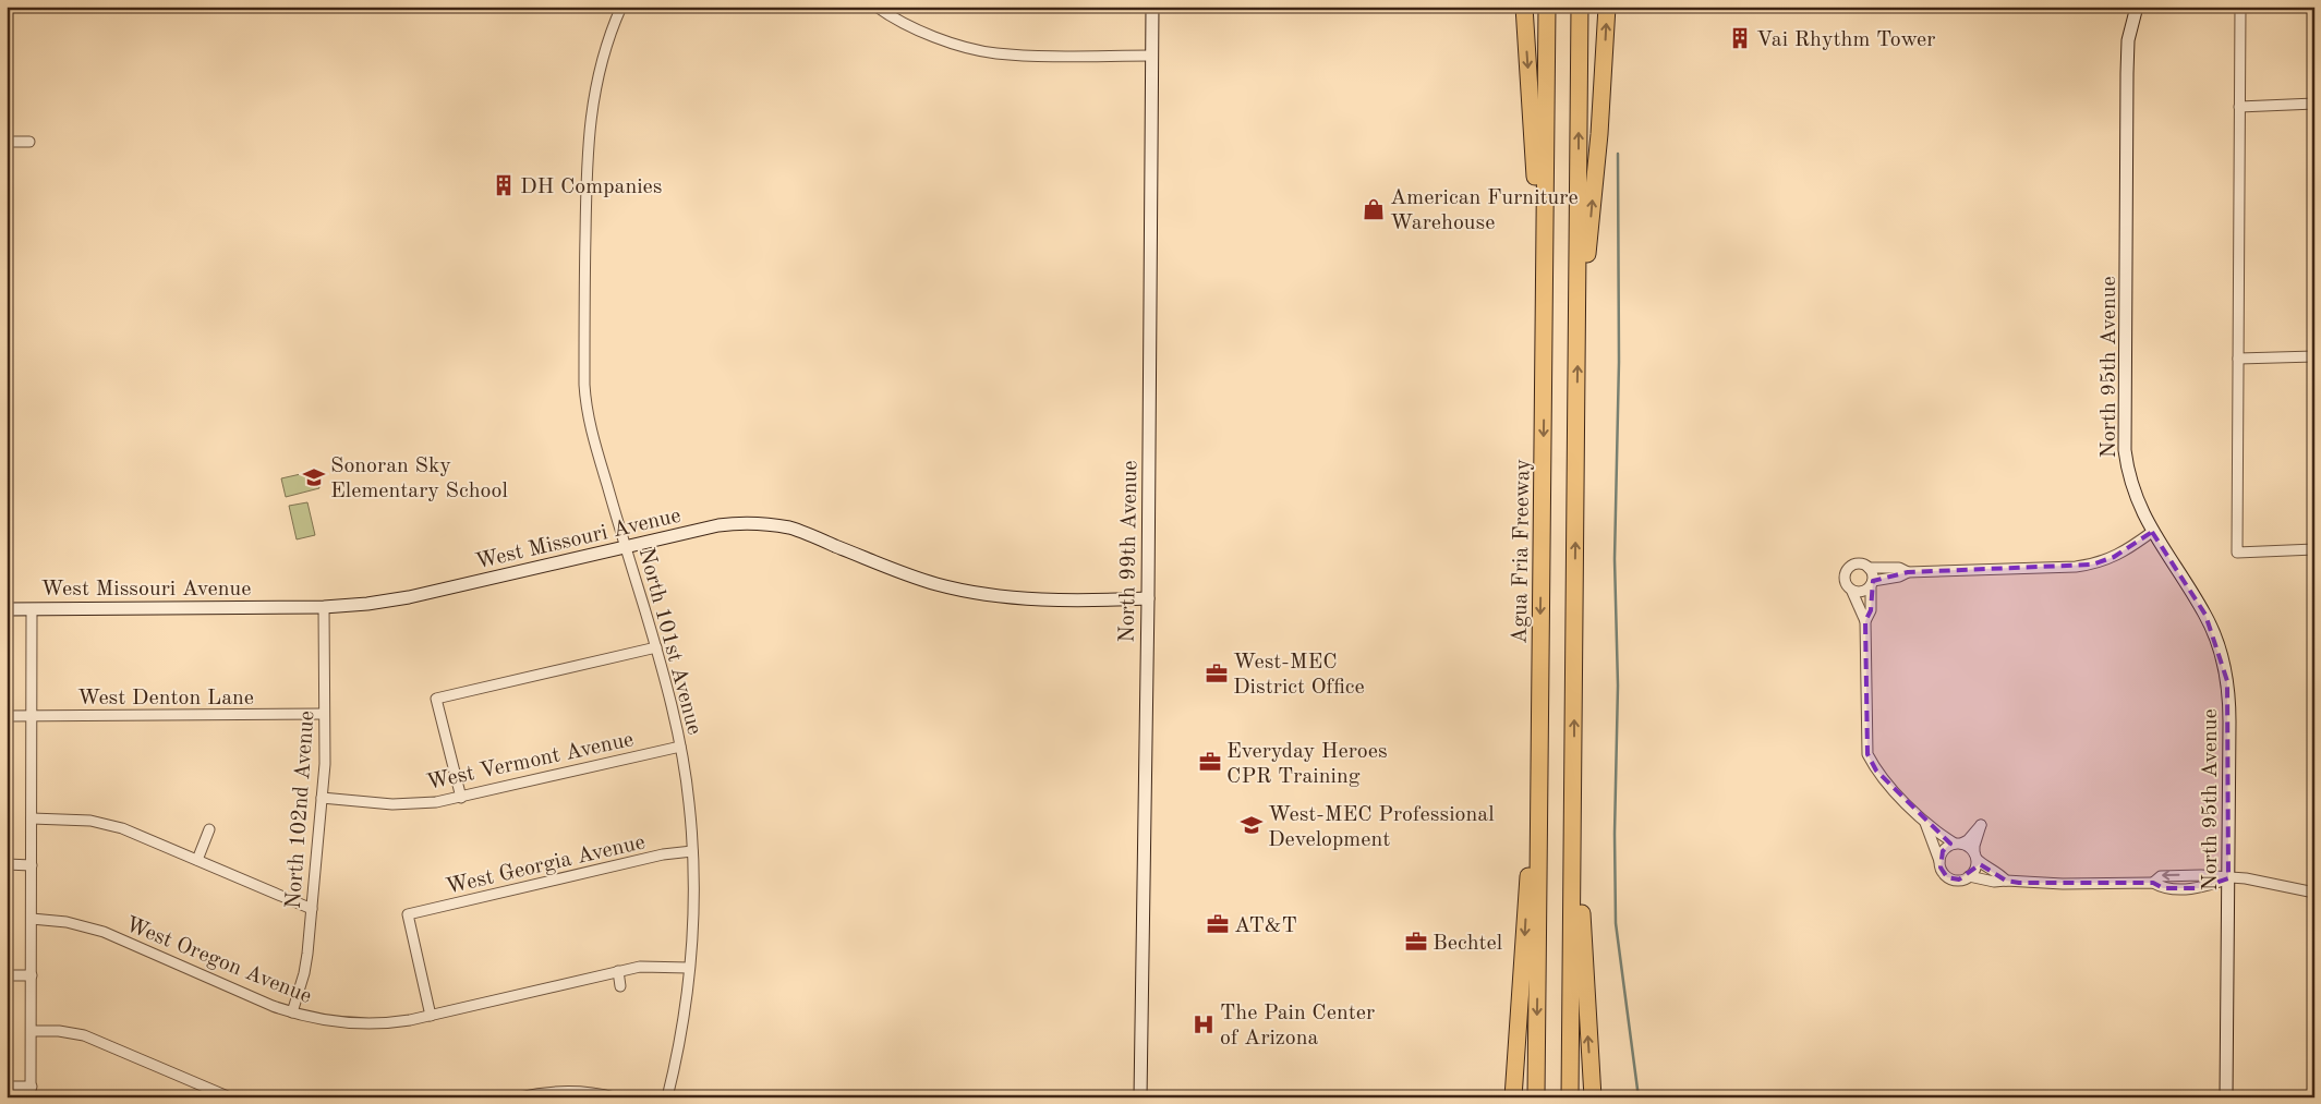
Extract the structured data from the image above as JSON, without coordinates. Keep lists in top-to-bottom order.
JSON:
{
  "streets": {
    "highway": ["Agua Fria Freeway"],
    "street": [
      "North 95th Avenue",
      "West Missouri Avenue",
      "North 99th Avenue",
      "North 101st Avenue",
      "West Denton Lane",
      "West Vermont Avenue",
      "North 102nd Avenue",
      "West Georgia Avenue",
      "West Oregon Avenue"
    ]
  },
  "crossings": [
    ["West Missouri Avenue", "North 99th Avenue"],
    ["West Missouri Avenue", "North 101st Avenue"],
    ["West Missouri Avenue", "North 102nd Avenue"],
    ["North 101st Avenue", "West Vermont Avenue"],
    ["North 101st Avenue", "West Georgia Avenue"],
    ["North 101st Avenue", "West Oregon Avenue"],
    ["West Denton Lane", "North 102nd Avenue"],
    ["West Vermont Avenue", "North 102nd Avenue"],
    ["North 102nd Avenue", "West Oregon Avenue"],
    ["West Georgia Avenue", "West Oregon Avenue"]
  ],
  "places": {
    "building": ["Vai Rhythm Tower", "DH Companies"],
    "shop": ["American Furniture Warehouse"],
    "school or university": ["Sonoran Sky Elementary School", "West-MEC Professional Development"],
    "office": [
      "West-MEC District Office",
      "Everyday Heroes CPR Training",
      "AT&T",
      "Bechtel"
    ],
    "hospital": ["The Pain Center of Arizona"]
  }
}
